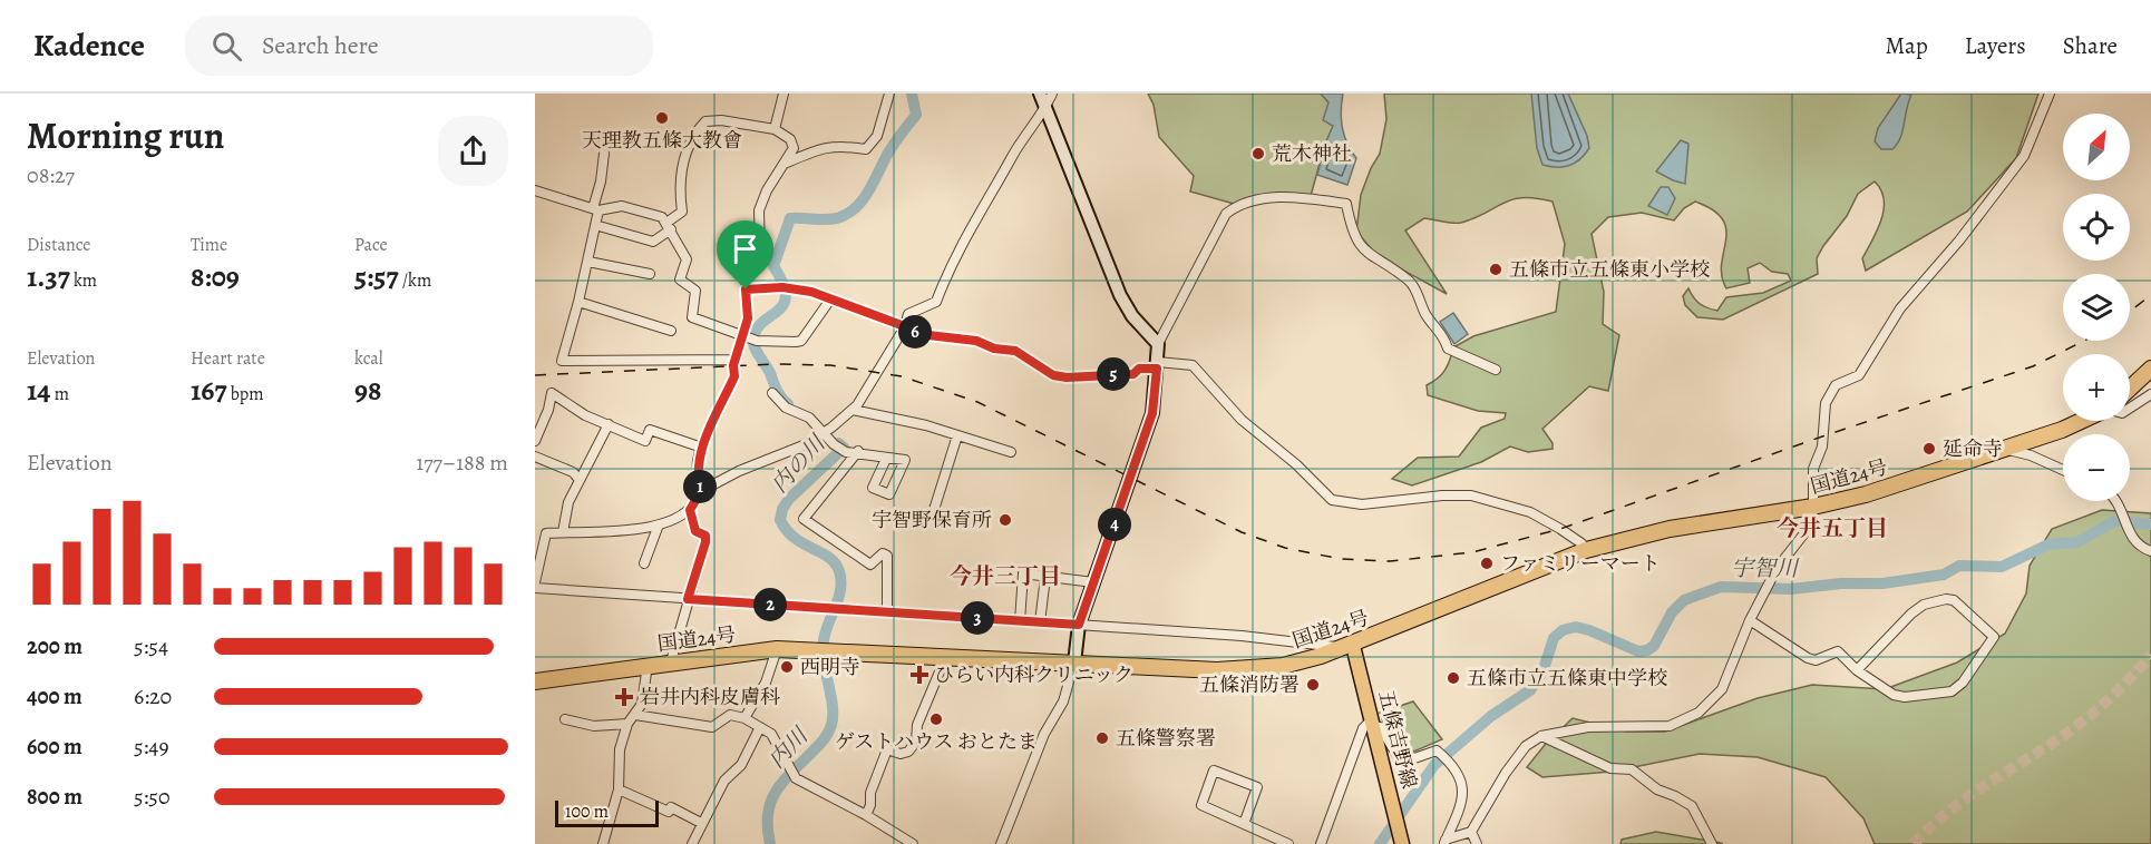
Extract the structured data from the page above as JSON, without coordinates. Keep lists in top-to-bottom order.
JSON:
{
  "streets": {
    "highway": ["国道24号"],
    "main road": ["五條吉野線"]
  },
  "crossings": [
    ["国道24号", "五條吉野線"]
  ],
  "districts": ["今井五丁目", "今井三丁目"],
  "water": ["内の川", "宇智川", "内川"],
  "places": {
    "other": [
      "天理教五條大教會",
      "荒木神社",
      "五條市立五條東小学校",
      "延命寺",
      "宇智野保育所",
      "ファミリーマート",
      "西明寺",
      "五條市立五條東中学校",
      "五條消防署",
      "ゲストハウス おとたま",
      "五條警察署"
    ],
    "health": ["ひらい内科クリニック", "岩井内科皮膚科"]
  },
  "scale_bar": "100 m",
  "north": "top right",
  "page": {
    "header": "Kadence",
    "search": "Search here",
    "nav": ["Map", "Layers", "Share"],
    "heading": ["Morning run", "08:27"],
    "map_buttons": ["+", "−"],
    "stats": [
      ["Distance", "1.37 km"],
      ["Time", "8:09"],
      ["Pace", "5:57 /km"],
      ["Elevation", "14 m"],
      ["Heart rate", "167 bpm"],
      ["kcal", "98"]
    ],
    "pins": [
      "6",
      "5",
      "1",
      "4",
      "2",
      "3"
    ],
    "chart": ["Elevation", "177–188 m"],
    "list": [
      {
        "name": "200 m",
        "note": "5:54"
      },
      {
        "name": "400 m",
        "note": "6:20"
      },
      {
        "name": "600 m",
        "note": "5:49"
      },
      {
        "name": "800 m",
        "note": "5:50"
      }
    ],
    "scale": "100 m"
  }
}
